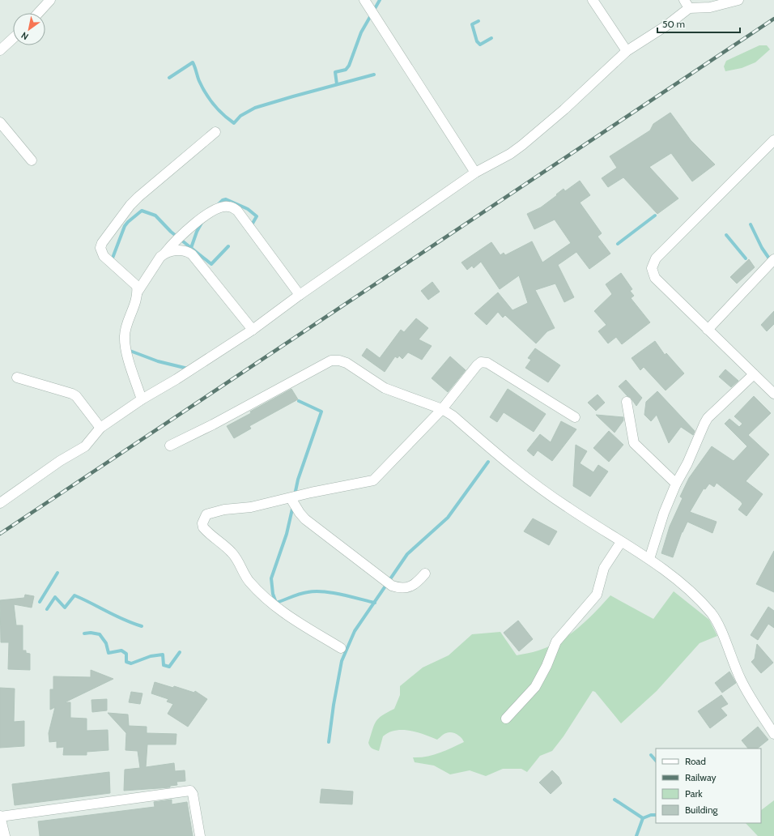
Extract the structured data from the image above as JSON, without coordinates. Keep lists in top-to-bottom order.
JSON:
{
  "legend": [
    "Road",
    "Railway",
    "Park",
    "Building"
  ],
  "scale_bar": "50 m",
  "north": "bottom left"
}
